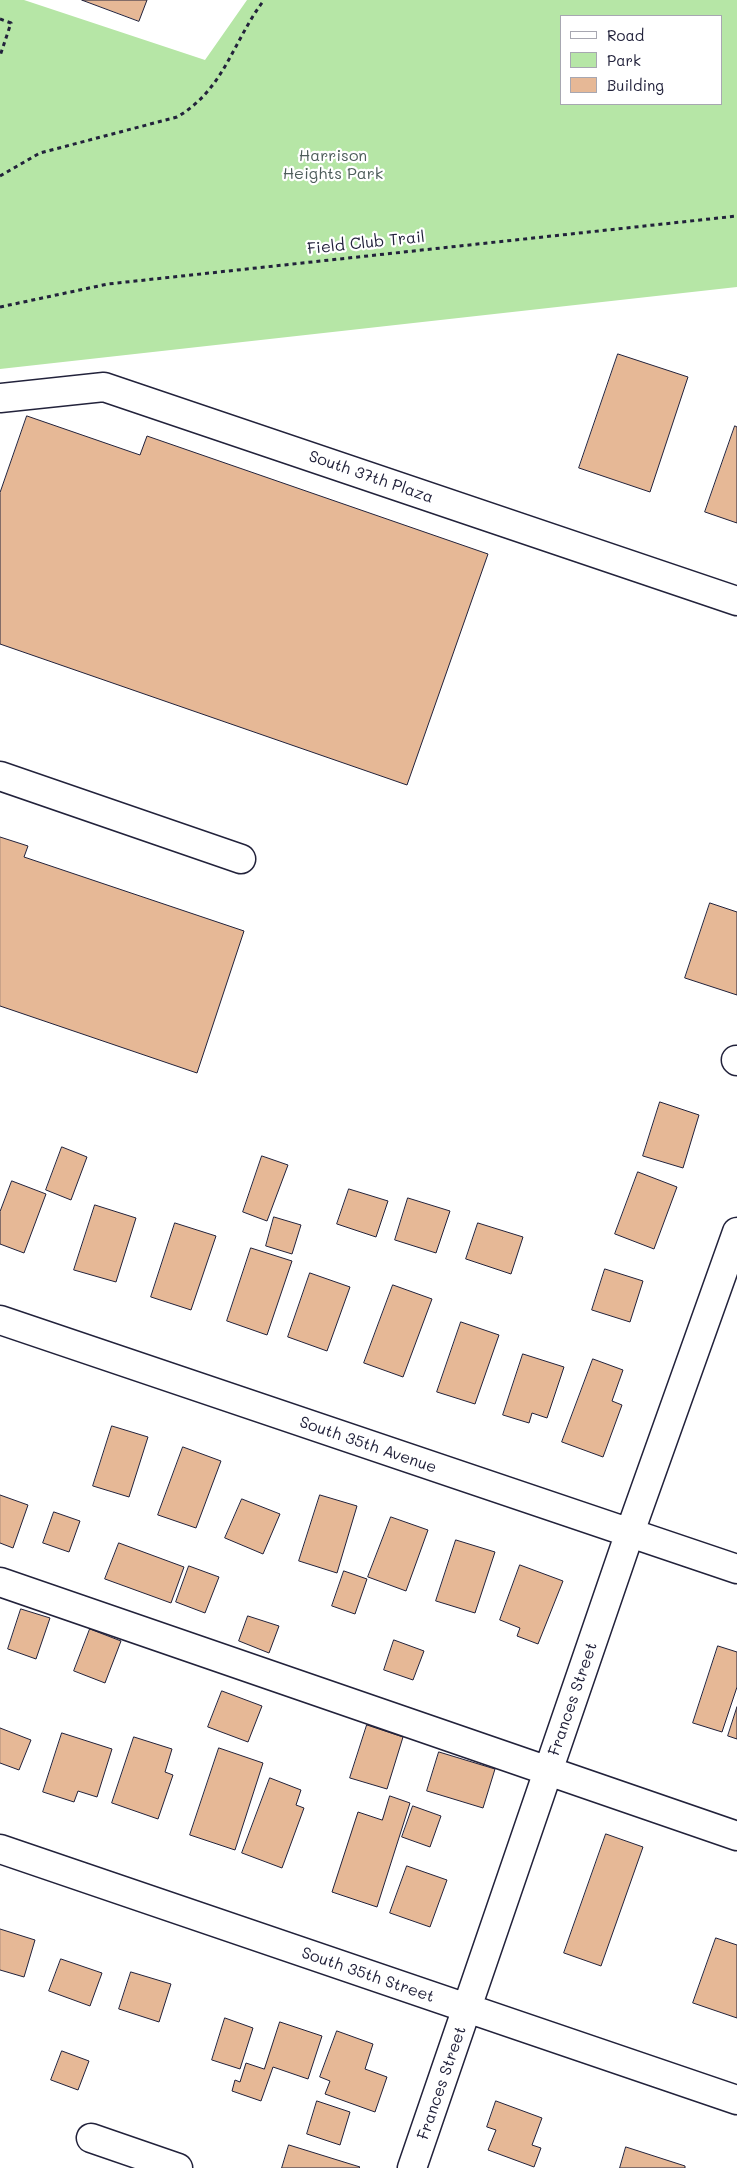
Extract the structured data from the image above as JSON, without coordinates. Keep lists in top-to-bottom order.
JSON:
{
  "streets": {
    "street": [
      "South 37th Plaza",
      "South 35th Avenue",
      "Frances Street",
      "South 35th Street"
    ],
    "path": ["Field Club Trail"]
  },
  "crossings": [
    ["South 35th Avenue", "Frances Street"],
    ["Frances Street", "South 35th Street"]
  ],
  "parks": ["Harrison Heights Park"],
  "legend": ["Road", "Park", "Building"]
}
